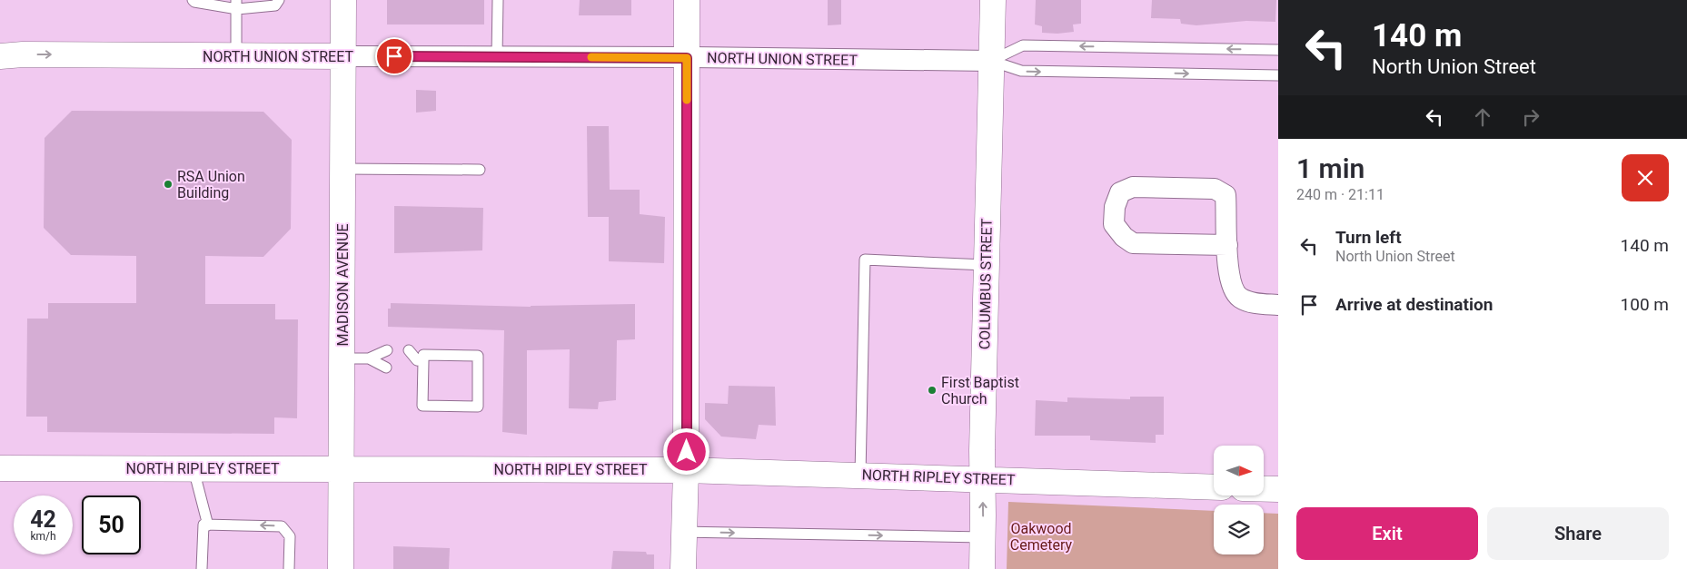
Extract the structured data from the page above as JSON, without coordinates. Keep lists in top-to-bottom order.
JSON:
{
  "streets": {
    "main road": [
      "NORTH UNION STREET",
      "COLUMBUS STREET",
      "MADISON AVENUE",
      "NORTH RIPLEY STREET"
    ]
  },
  "crossings": [
    ["NORTH UNION STREET", "COLUMBUS STREET"],
    ["NORTH UNION STREET", "MADISON AVENUE"],
    ["COLUMBUS STREET", "NORTH RIPLEY STREET"],
    ["MADISON AVENUE", "NORTH RIPLEY STREET"]
  ],
  "parks": ["Oakwood Cemetery"],
  "places": ["RSA Union Building", "First Baptist Church"],
  "north": "right",
  "page": {
    "turn": ["140 m", "North Union Street"],
    "heading": ["1 min", "240 m · 21:11"],
    "list": [
      {
        "name": "Turn left",
        "note": "North Union Street",
        "value": "140 m"
      },
      {
        "name": "Arrive at destination",
        "value": "100 m"
      }
    ],
    "speed": "42 km/h",
    "limit": "50",
    "buttons": ["Exit", "Share"]
  }
}
